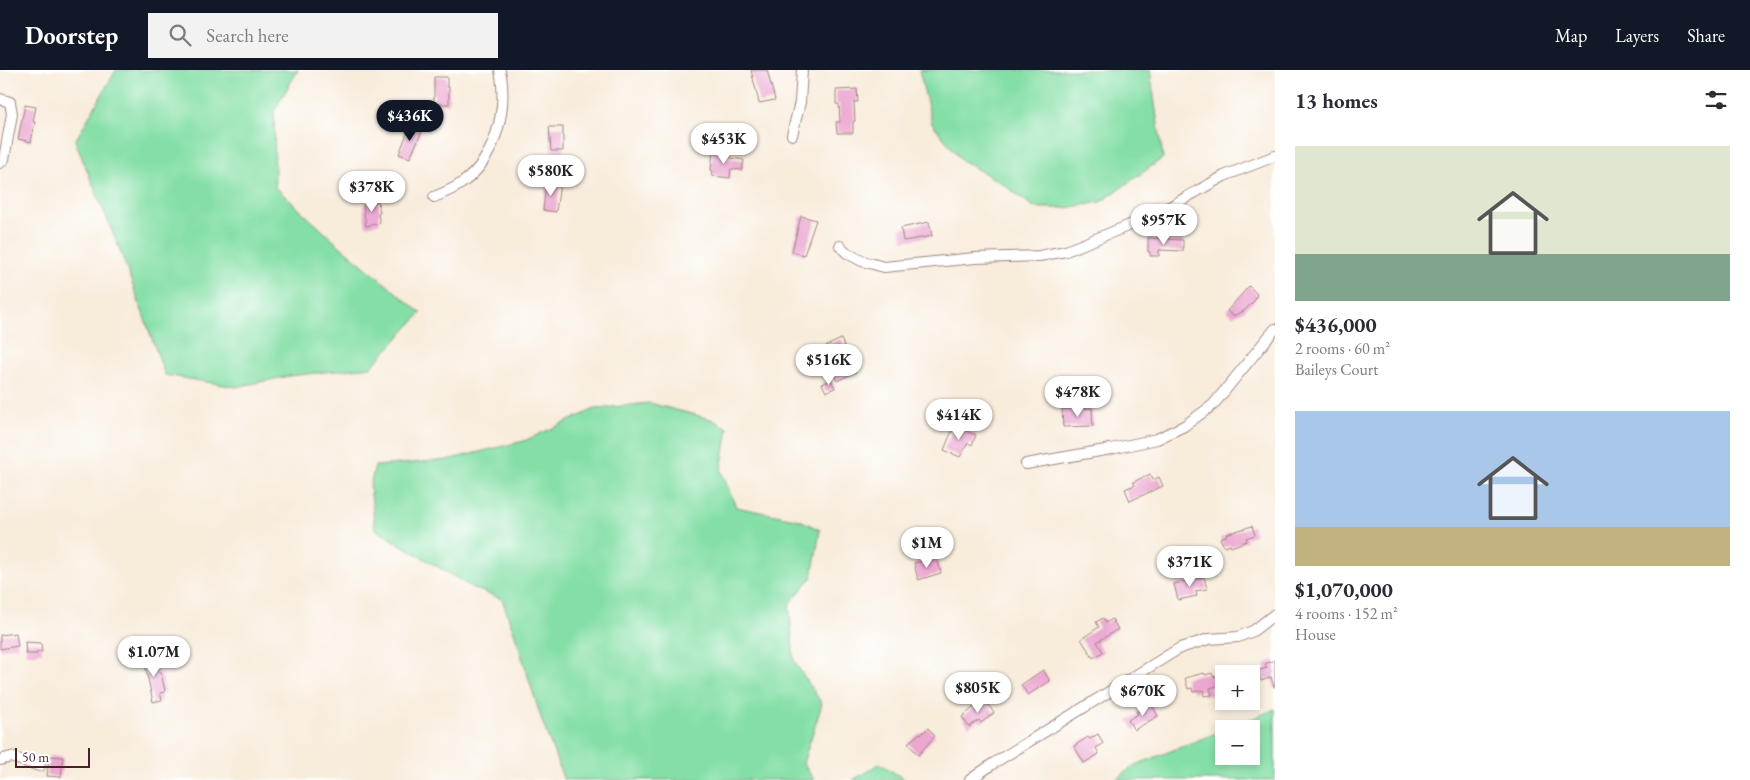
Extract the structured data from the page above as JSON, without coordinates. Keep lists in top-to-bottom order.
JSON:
{
  "scale_bar": "50 m",
  "page": {
    "header": "Doorstep",
    "search": "Search here",
    "nav": ["Map", "Layers", "Share"],
    "heading": "13 homes",
    "price": [
      "$436K",
      "$453K",
      "$580K",
      "$378K",
      "$957K",
      "$516K",
      "$478K",
      "$414K",
      "$1M",
      "$371K",
      "$1.07M",
      "$805K",
      "$670K"
    ],
    "list": [
      {
        "name": "$436,000",
        "note": "2 rooms · 60 m² · Baileys Court"
      },
      {
        "name": "$1,070,000",
        "note": "4 rooms · 152 m² · House"
      }
    ],
    "map_buttons": ["+", "−"],
    "scale": "50 m"
  }
}
